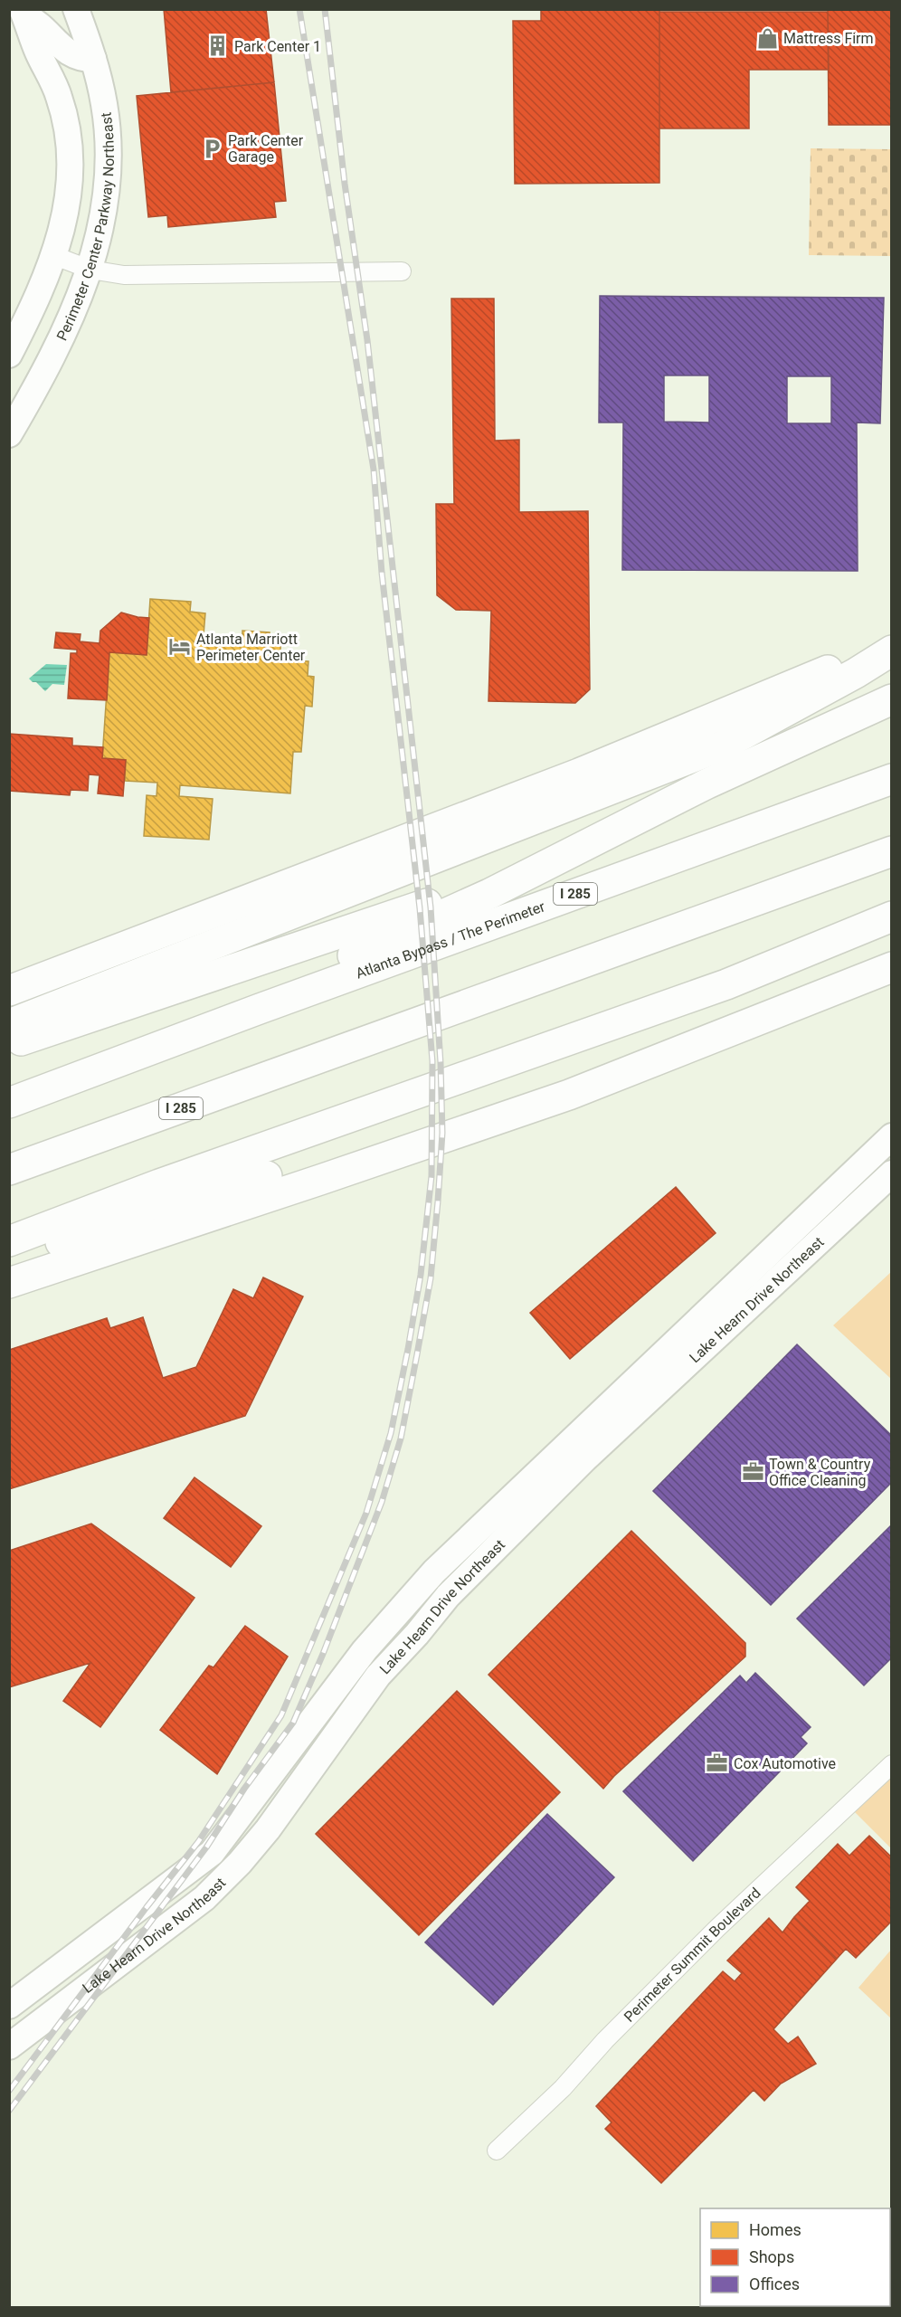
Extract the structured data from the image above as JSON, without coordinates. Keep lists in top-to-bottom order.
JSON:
{
  "streets": {
    "highway": ["I 285", "Atlanta Bypass / The Perimeter"],
    "street": ["Perimeter Center Parkway Northeast", "Lake Hearn Drive Northeast", "Perimeter Summit Boulevard"]
  },
  "places": {
    "shop": ["Mattress Firm"],
    "building": ["Park Center 1"],
    "parking": ["Park Center Garage"],
    "hotel": ["Atlanta Marriott Perimeter Center"],
    "office": ["Town & Country Office Cleaning", "Cox Automotive"]
  },
  "legend": ["Homes", "Shops", "Offices"]
}
